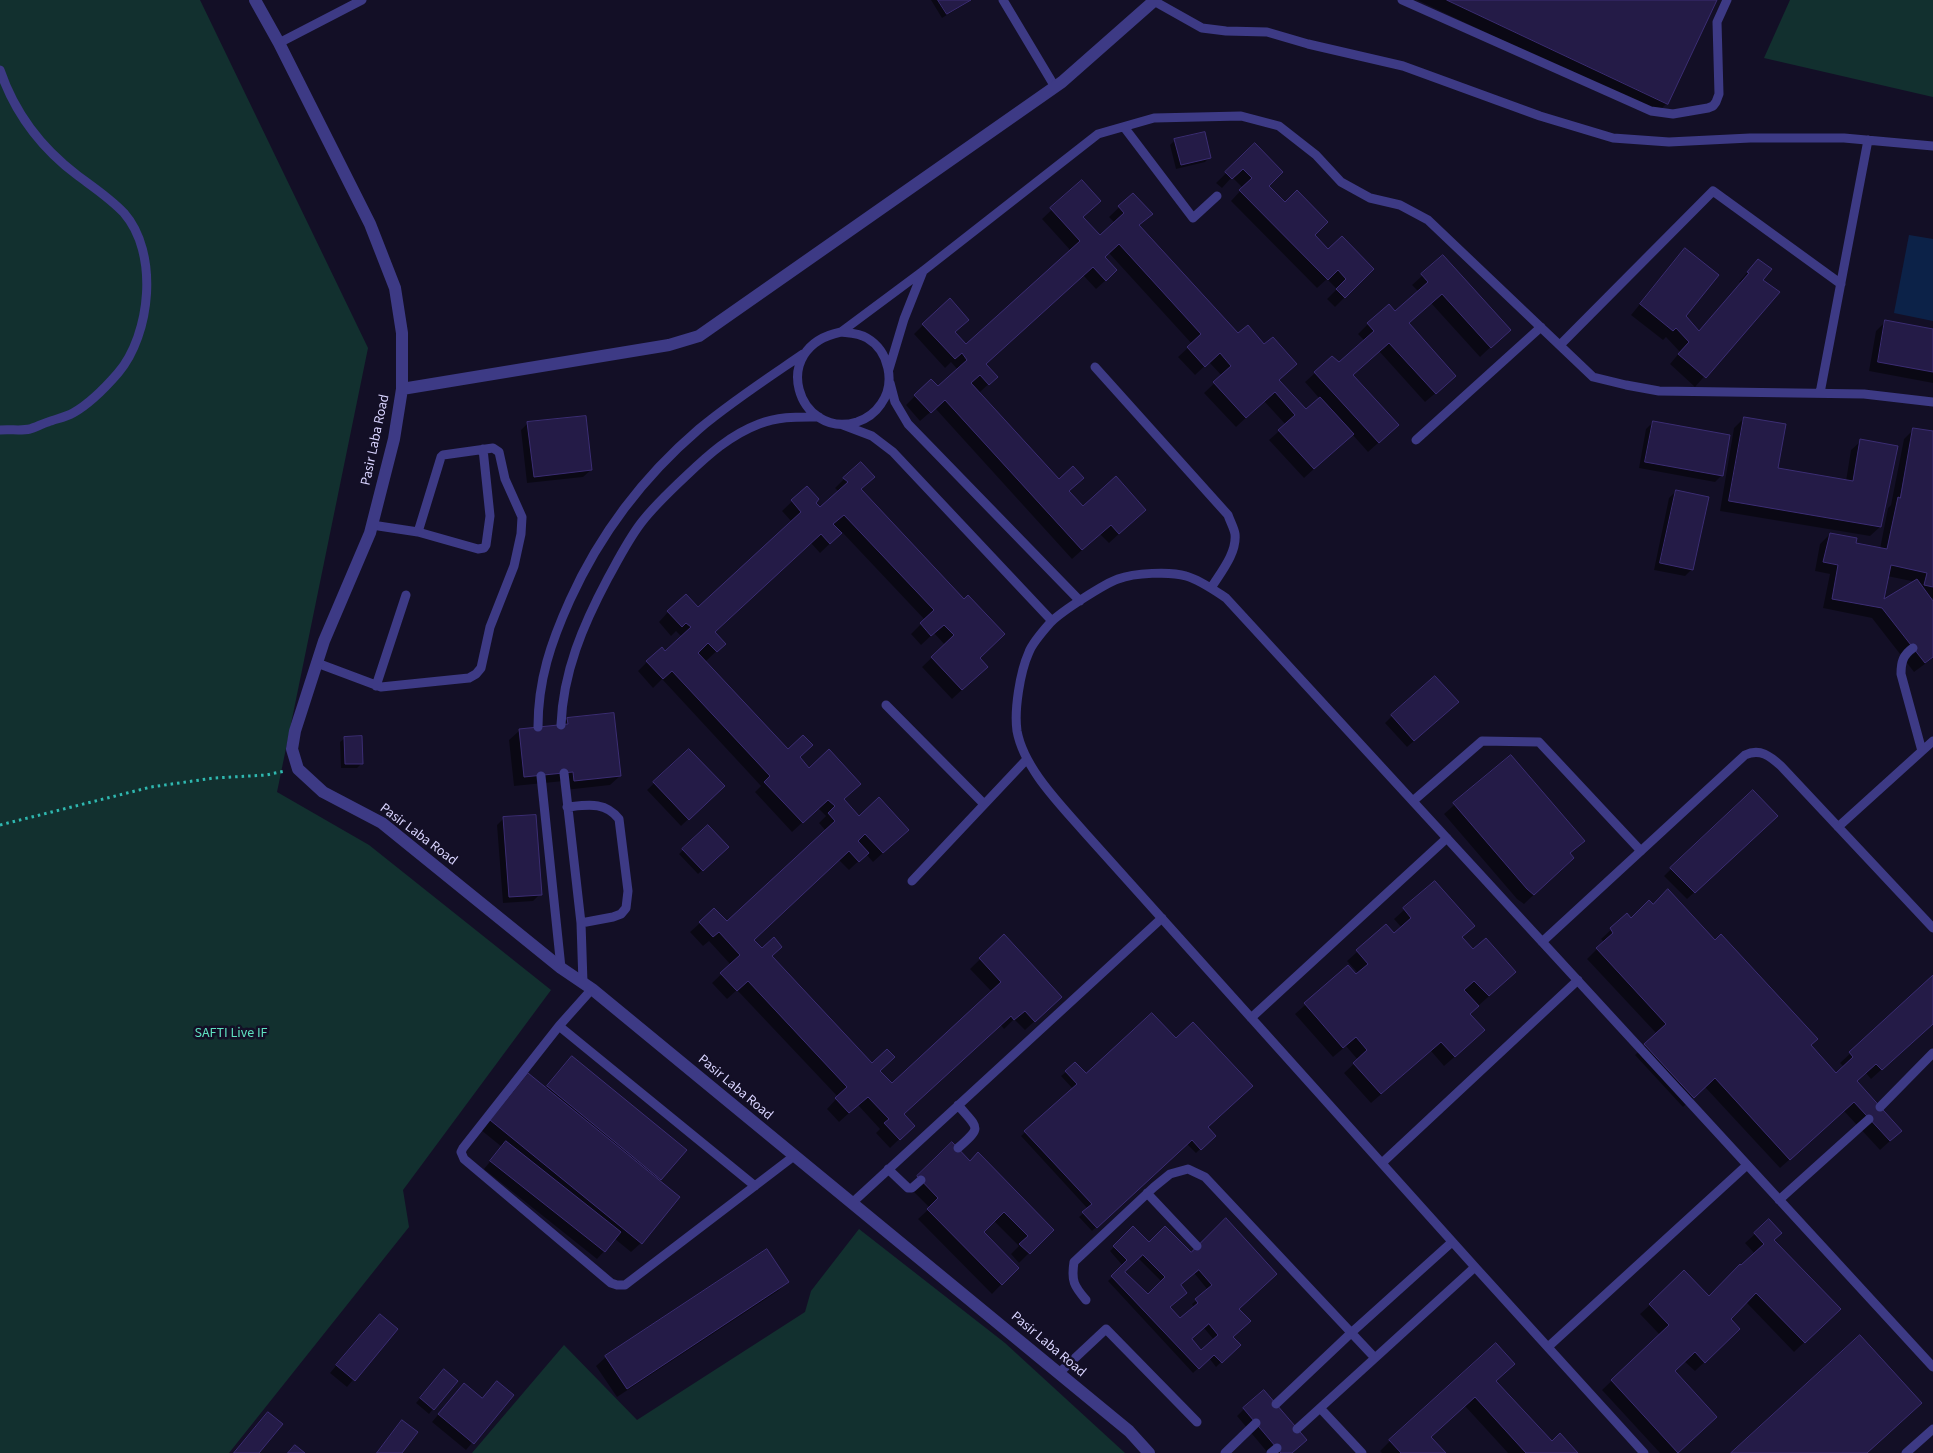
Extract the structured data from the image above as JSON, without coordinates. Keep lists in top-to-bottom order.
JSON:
{
  "streets": {
    "street": ["Pasir Laba Road"]
  },
  "parks": ["SAFTI Live IF"]
}
